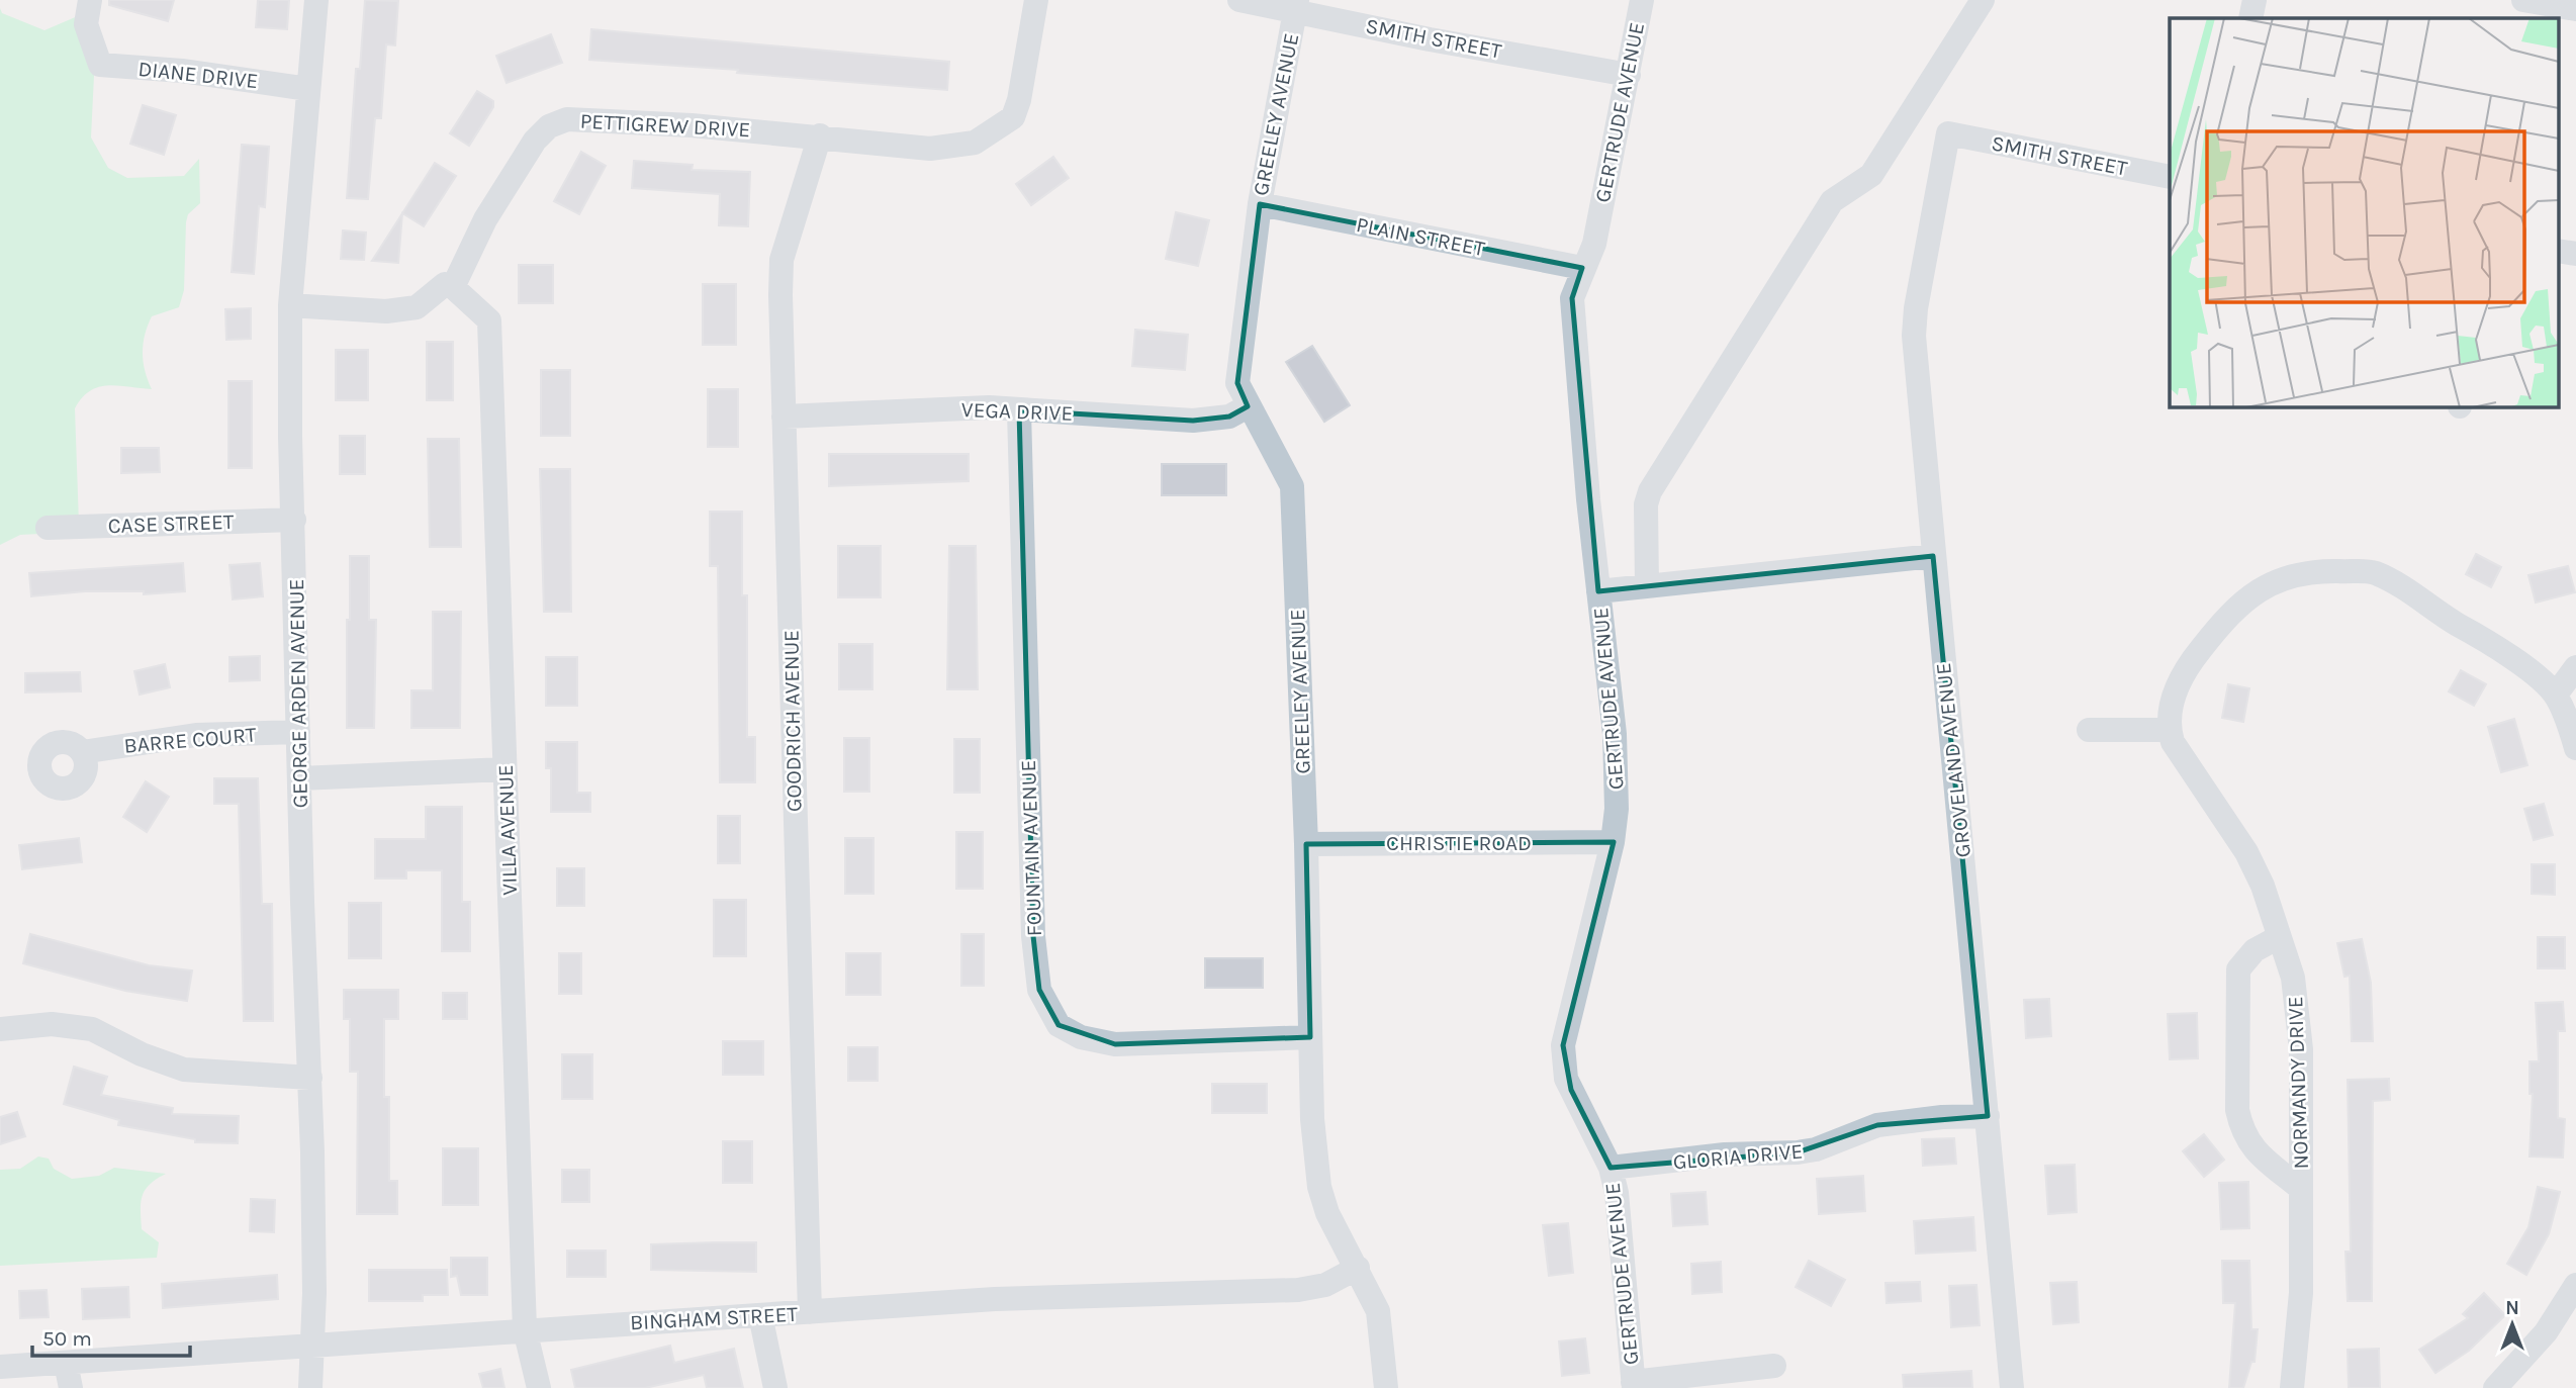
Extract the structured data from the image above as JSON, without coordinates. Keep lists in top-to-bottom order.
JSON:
{
  "streets": {
    "street": [
      "SMITH STREET",
      "DIANE DRIVE",
      "GERTRUDE AVENUE",
      "GREELEY AVENUE",
      "PETTIGREW DRIVE",
      "PLAIN STREET",
      "VEGA DRIVE",
      "CASE STREET",
      "GEORGE ARDEN AVENUE",
      "GOODRICH AVENUE",
      "BARRE COURT",
      "GROVELAND AVENUE",
      "VILLA AVENUE",
      "CHRISTIE ROAD",
      "FOUNTAIN AVENUE",
      "NORMANDY DRIVE",
      "GLORIA DRIVE",
      "BINGHAM STREET"
    ]
  },
  "crossings": [
    ["SMITH STREET", "GERTRUDE AVENUE"],
    ["SMITH STREET", "GREELEY AVENUE"],
    ["SMITH STREET", "GROVELAND AVENUE"],
    ["DIANE DRIVE", "GEORGE ARDEN AVENUE"],
    ["GERTRUDE AVENUE", "PLAIN STREET"],
    ["GERTRUDE AVENUE", "CHRISTIE ROAD"],
    ["GERTRUDE AVENUE", "GLORIA DRIVE"],
    ["GREELEY AVENUE", "PLAIN STREET"],
    ["GREELEY AVENUE", "VEGA DRIVE"],
    ["GREELEY AVENUE", "CHRISTIE ROAD"],
    ["GREELEY AVENUE", "FOUNTAIN AVENUE"],
    ["GREELEY AVENUE", "BINGHAM STREET"],
    ["PETTIGREW DRIVE", "GOODRICH AVENUE"],
    ["PETTIGREW DRIVE", "VILLA AVENUE"],
    ["VEGA DRIVE", "GOODRICH AVENUE"],
    ["VEGA DRIVE", "FOUNTAIN AVENUE"],
    ["CASE STREET", "GEORGE ARDEN AVENUE"],
    ["GEORGE ARDEN AVENUE", "BARRE COURT"],
    ["GEORGE ARDEN AVENUE", "BINGHAM STREET"],
    ["GOODRICH AVENUE", "BINGHAM STREET"],
    ["GROVELAND AVENUE", "GLORIA DRIVE"],
    ["VILLA AVENUE", "BINGHAM STREET"]
  ],
  "scale_bar": "50 m",
  "north": "top"
}
